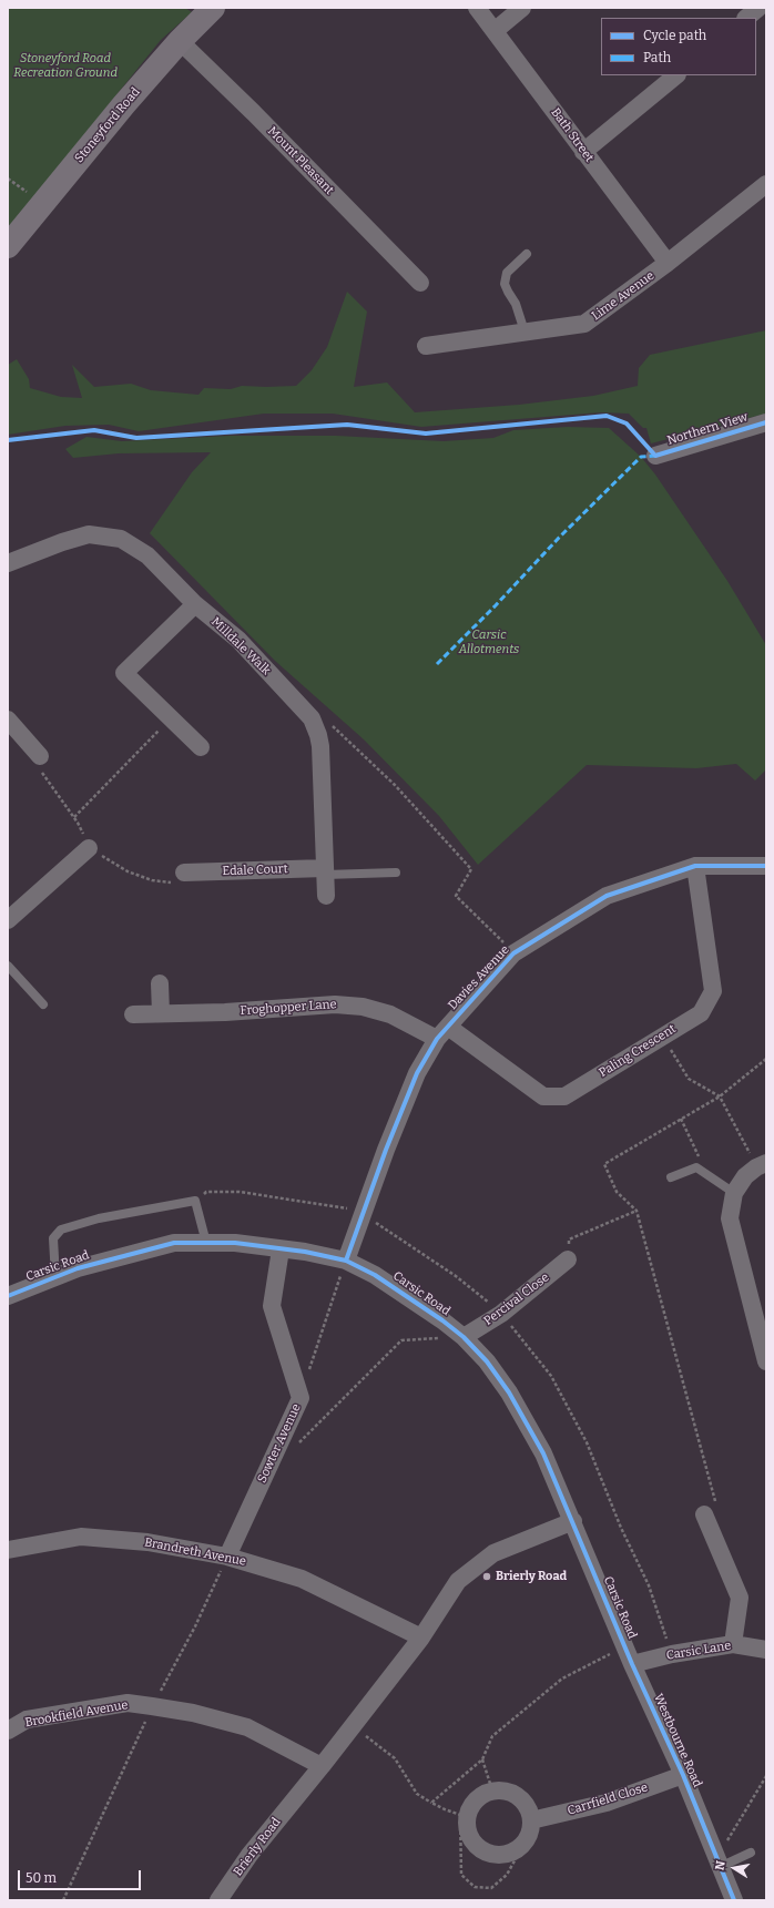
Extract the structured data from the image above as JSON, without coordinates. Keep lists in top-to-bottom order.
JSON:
{
  "streets": {
    "main road": ["Stoneyford Road"],
    "street": [
      "Bath Street",
      "Mount Pleasant",
      "Lime Avenue",
      "Northern View",
      "Milldale Walk",
      "Edale Court",
      "Davies Avenue",
      "Froghopper Lane",
      "Paling Crescent",
      "Carsic Road",
      "Percival Close",
      "Sowter Avenue",
      "Brandreth Avenue",
      "Carsic Lane",
      "Brookfield Avenue",
      "Westbourne Road",
      "Carrfield Close",
      "Brierly Road"
    ]
  },
  "crossings": [
    ["Stoneyford Road", "Mount Pleasant"],
    ["Bath Street", "Lime Avenue"],
    ["Milldale Walk", "Edale Court"],
    ["Davies Avenue", "Froghopper Lane"],
    ["Davies Avenue", "Paling Crescent"],
    ["Davies Avenue", "Carsic Road"],
    ["Froghopper Lane", "Paling Crescent"],
    ["Carsic Road", "Percival Close"],
    ["Carsic Road", "Sowter Avenue"],
    ["Carsic Road", "Carsic Lane"],
    ["Carsic Road", "Westbourne Road"],
    ["Carsic Road", "Brierly Road"],
    ["Sowter Avenue", "Brandreth Avenue"],
    ["Brandreth Avenue", "Brierly Road"],
    ["Carsic Lane", "Westbourne Road"],
    ["Brookfield Avenue", "Brierly Road"],
    ["Westbourne Road", "Carrfield Close"]
  ],
  "parks": ["Stoneyford Road Recreation Ground", "Carsic Allotments"],
  "places": ["Brierly Road"],
  "legend": ["Cycle path", "Path"],
  "scale_bar": "50 m",
  "north": "left"
}
